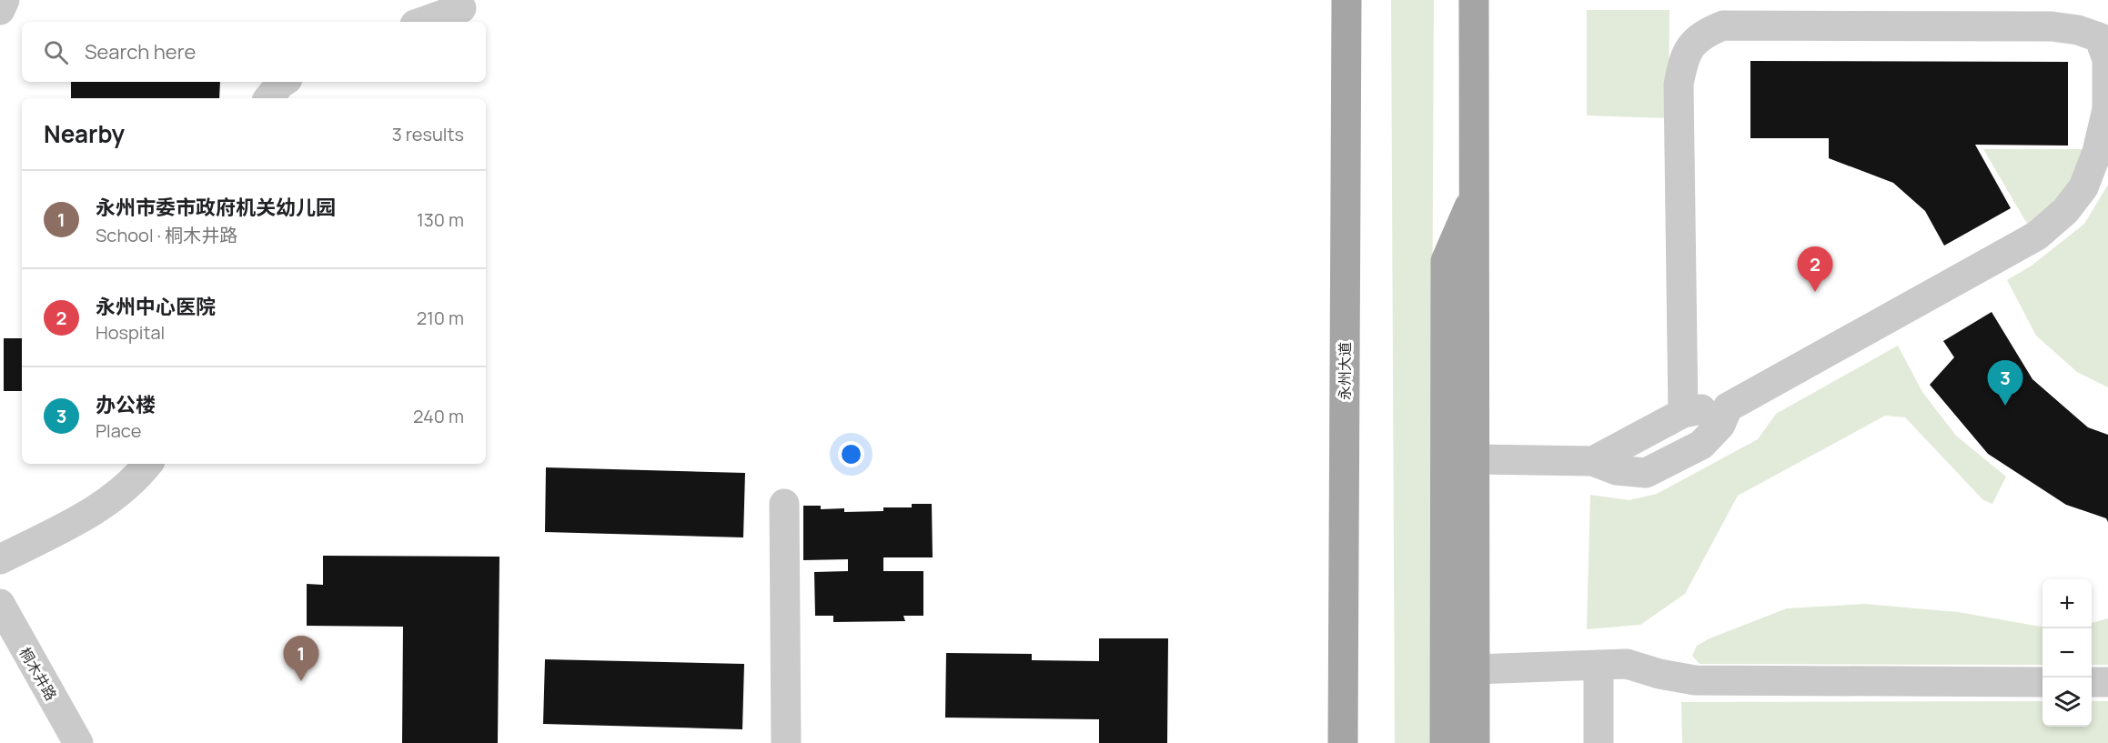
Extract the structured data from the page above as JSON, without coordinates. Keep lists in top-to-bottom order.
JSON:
{
  "streets": {
    "main road": ["永州大道"],
    "street": ["桐木井路"]
  },
  "page": {
    "search": "Search here",
    "heading": ["Nearby", "3 results"],
    "list": [
      {
        "mark": "1",
        "name": "永州市委市政府机关幼儿园",
        "note": "School · 桐木井路",
        "value": "130 m"
      },
      {
        "mark": "2",
        "name": "永州中心医院",
        "note": "Hospital",
        "value": "210 m"
      },
      {
        "mark": "3",
        "name": "办公楼",
        "note": "Place",
        "value": "240 m"
      }
    ],
    "pins": ["2", "3", "1"],
    "map_buttons": ["+", "−"]
  }
}
